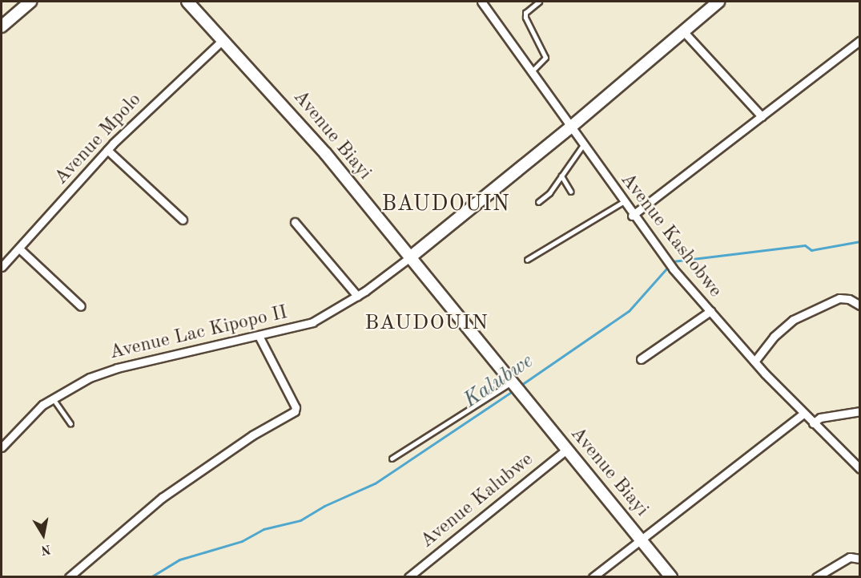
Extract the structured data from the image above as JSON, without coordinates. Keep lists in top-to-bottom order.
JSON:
{
  "streets": {
    "street": [
      "Avenue Biayi",
      "Avenue Mpolo",
      "Avenue Kashobwe",
      "Avenue Lac Kipopo II",
      "Avenue Kalubwe"
    ]
  },
  "crossings": [
    ["Avenue Biayi", "Avenue Mpolo"],
    ["Avenue Biayi", "Avenue Lac Kipopo II"],
    ["Avenue Biayi", "Avenue Kalubwe"]
  ],
  "districts": ["BAUDOUIN", "BAUDOUIN"],
  "water": ["Kalubwe"],
  "north": "bottom"
}
